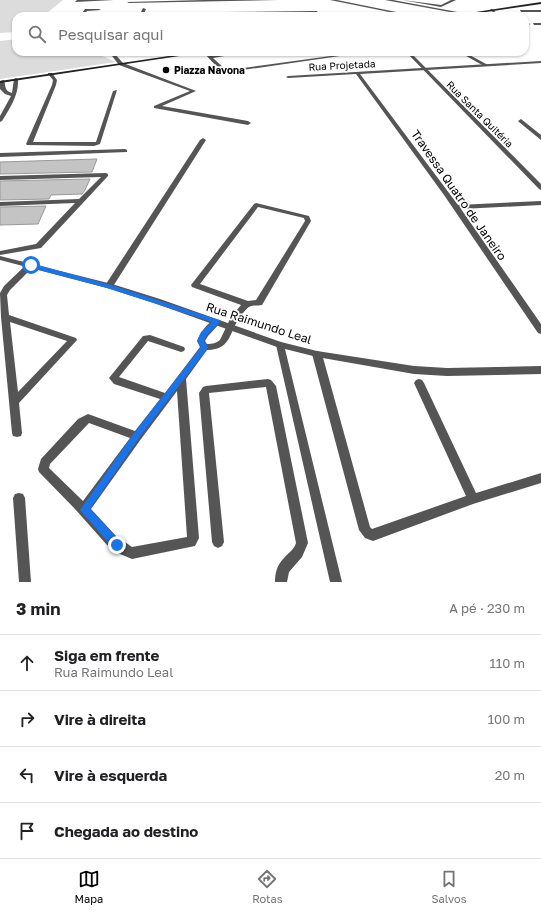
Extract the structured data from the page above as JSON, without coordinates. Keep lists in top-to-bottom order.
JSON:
{
  "streets": {
    "street": [
      "Rua Projetada",
      "Rua Santa Quitéria",
      "Travessa Quatro de Janeiro",
      "Rua Raimundo Leal"
    ]
  },
  "crossings": [
    ["Rua Projetada", "Rua Santa Quitéria"],
    ["Rua Projetada", "Travessa Quatro de Janeiro"]
  ],
  "places": ["Piazza Navona"],
  "page": {
    "search": "Pesquisar aqui",
    "heading": ["3 min", "A pé · 230 m"],
    "list": [
      ["Siga em frente", "Rua Raimundo Leal", "110 m"],
      ["Vire à direita", "100 m"],
      ["Vire à esquerda", "20 m"],
      "Chegada ao destino"
    ],
    "nav": ["Mapa", "Rotas", "Salvos"]
  }
}
